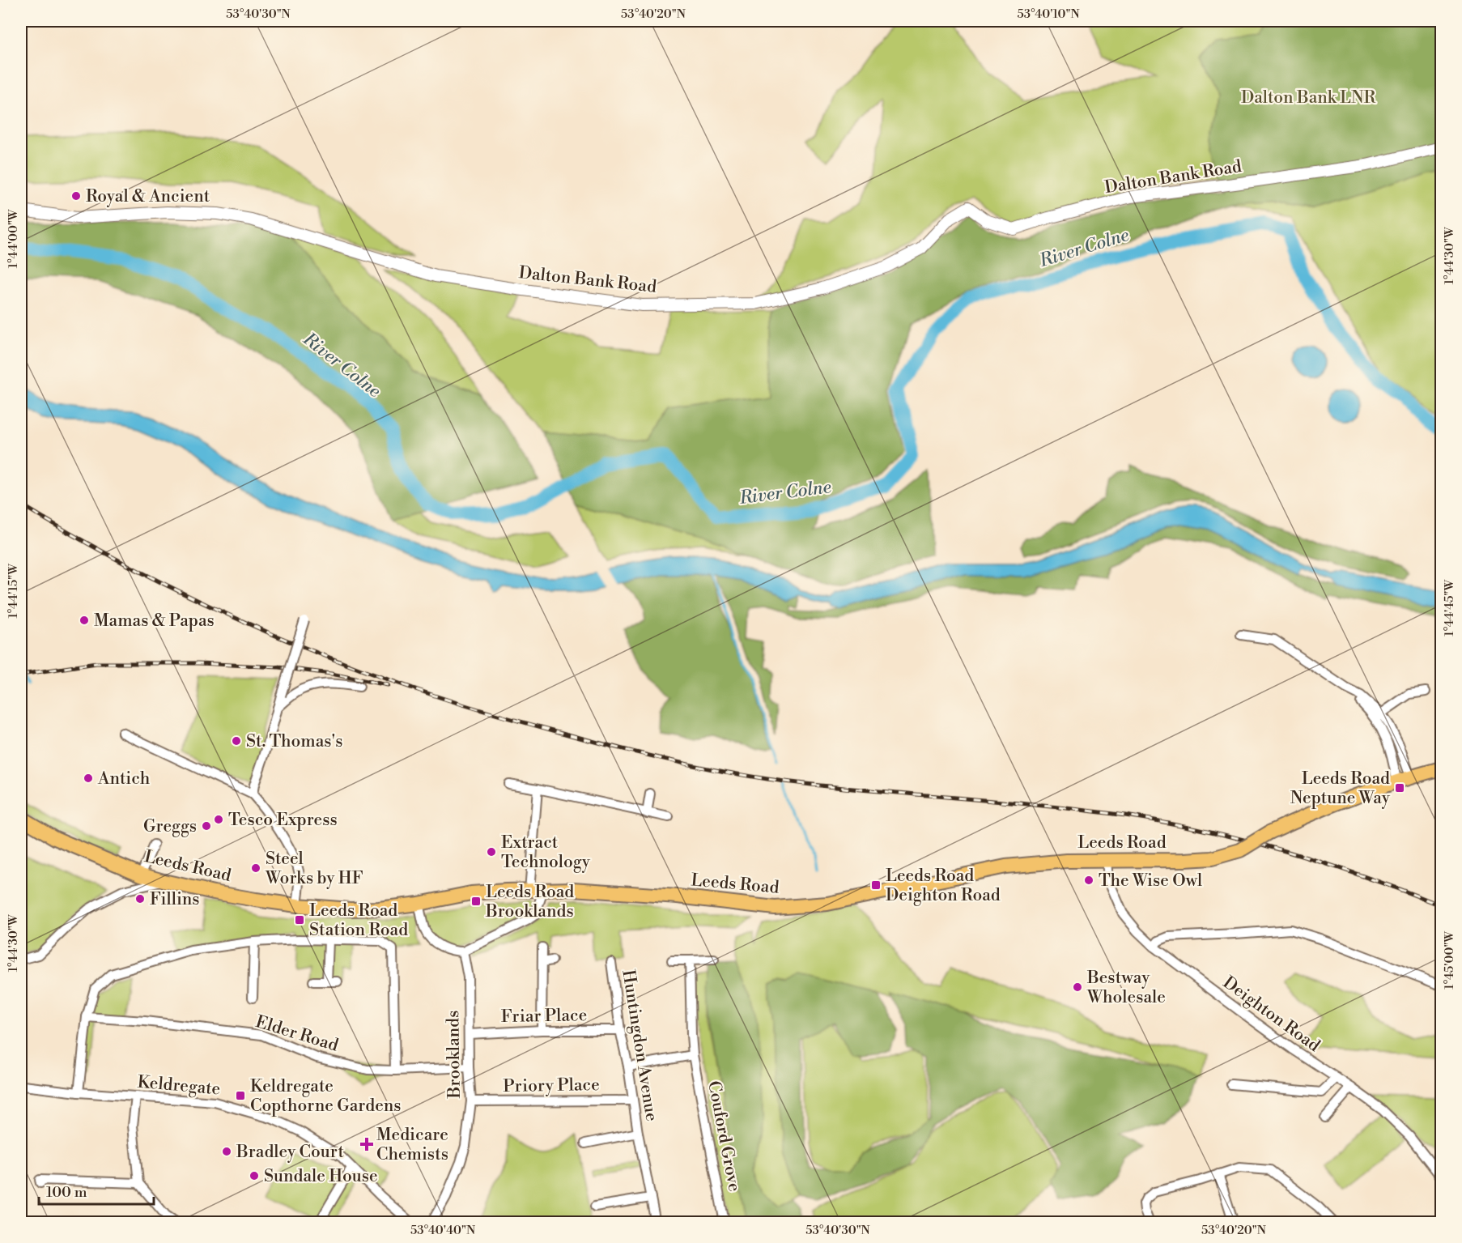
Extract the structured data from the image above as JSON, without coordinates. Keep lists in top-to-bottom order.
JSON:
{
  "streets": {
    "main road": ["Leeds Road"],
    "street": [
      "Dalton Bank Road",
      "Deighton Road",
      "Friar Place",
      "Elder Road",
      "Huntingdon Avenue",
      "Brooklands",
      "Keldregate",
      "Priory Place",
      "Couford Grove"
    ]
  },
  "crossings": [
    ["Leeds Road", "Deighton Road"],
    ["Friar Place", "Huntingdon Avenue"],
    ["Friar Place", "Brooklands"],
    ["Elder Road", "Brooklands"],
    ["Huntingdon Avenue", "Priory Place"],
    ["Brooklands", "Priory Place"]
  ],
  "water": ["River Colne"],
  "parks": ["Dalton Bank LNR"],
  "places": {
    "other": [
      "Royal & Ancient",
      "Mamas & Papas",
      "St. Thomas's",
      "Antich",
      "Tesco Express",
      "Greggs",
      "Extract Technology",
      "Steel Works by HF",
      "The Wise Owl",
      "Fillins",
      "Bestway Wholesale",
      "Bradley Court",
      "Sundale House"
    ],
    "transit": [
      "Leeds Road Neptune Way",
      "Leeds Road Deighton Road",
      "Leeds Road Brooklands",
      "Leeds Road Station Road",
      "Keldregate Copthorne Gardens"
    ],
    "health": ["Medicare Chemists"]
  },
  "scale_bar": "100 m",
  "coordinates": [
    "53°40'30\"N",
    "53°40'20\"N",
    "53°40'10\"N",
    "1°44'00\"W",
    "1°44'30\"W",
    "1°44'15\"W",
    "1°44'45\"W",
    "1°45'00\"W",
    "53°40'40\"N"
  ]
}
